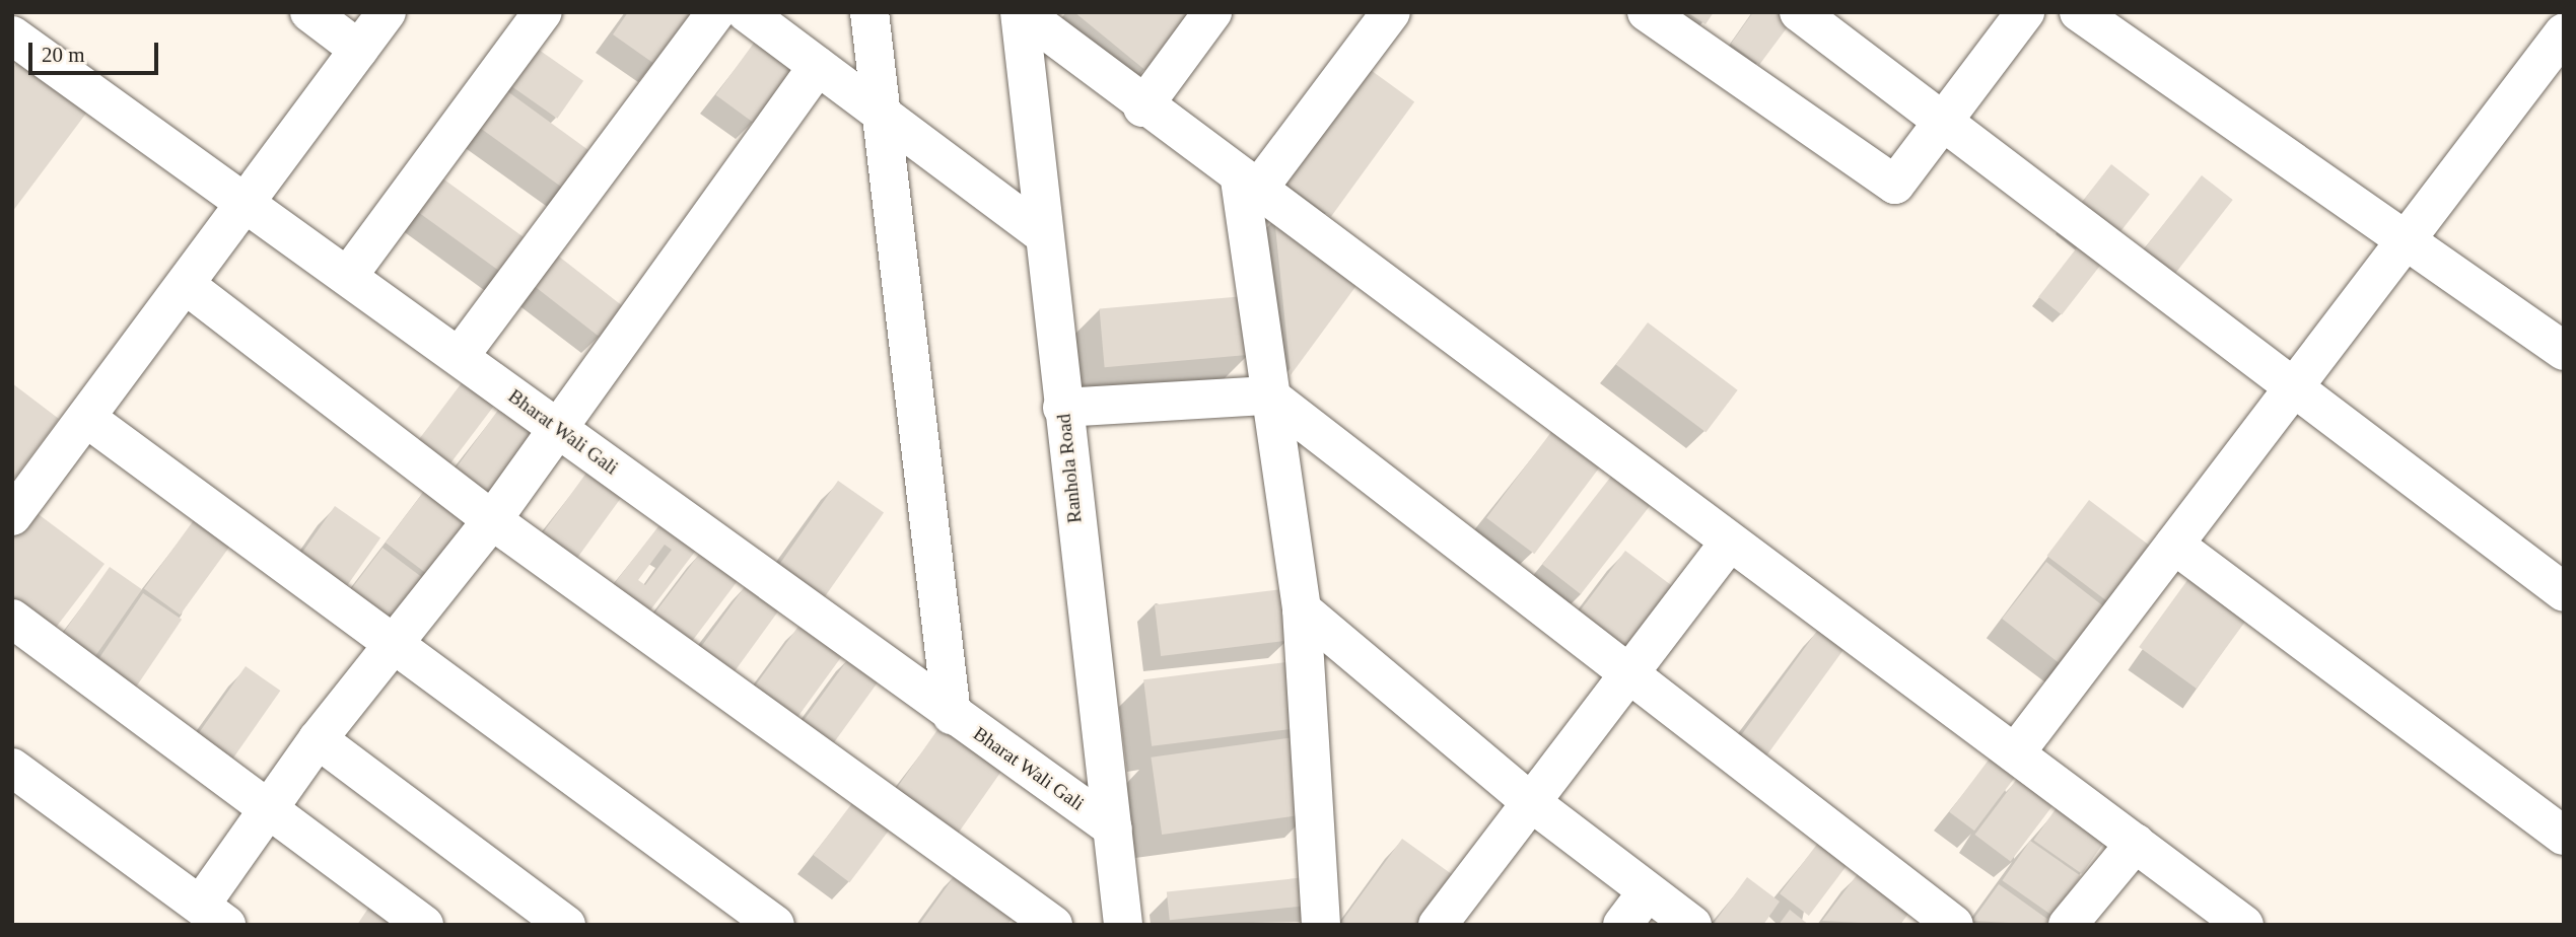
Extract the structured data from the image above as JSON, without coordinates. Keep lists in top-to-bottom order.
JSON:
{
  "streets": {
    "street": ["Bharat Wali Gali", "Ranhola Road"]
  },
  "crossings": [
    ["Bharat Wali Gali", "Ranhola Road"]
  ],
  "scale_bar": "20 m"
}
